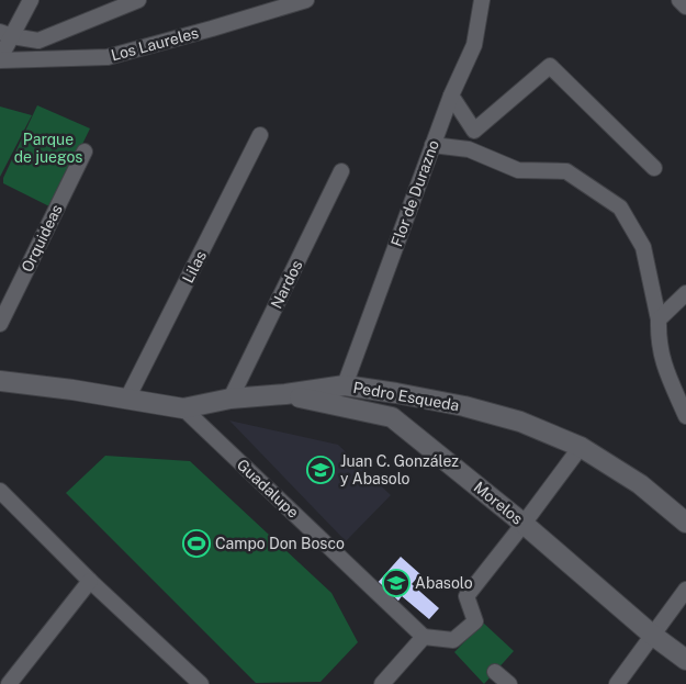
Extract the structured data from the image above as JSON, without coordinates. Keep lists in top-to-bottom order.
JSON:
{
  "streets": {
    "street": [
      "Los Laureles",
      "Flor de Durazno",
      "Orquideas",
      "Lilas",
      "Nardos",
      "Pedro Esqueda",
      "Guadalupe",
      "Morelos"
    ]
  },
  "crossings": [
    ["Flor de Durazno", "Pedro Esqueda"],
    ["Lilas", "Pedro Esqueda"],
    ["Nardos", "Pedro Esqueda"],
    ["Pedro Esqueda", "Guadalupe"],
    ["Pedro Esqueda", "Morelos"]
  ],
  "parks": ["Parque de juegos"],
  "places": {
    "school or university": ["Juan C. González y Abasolo", "Abasolo"],
    "sports": ["Campo Don Bosco"]
  }
}
